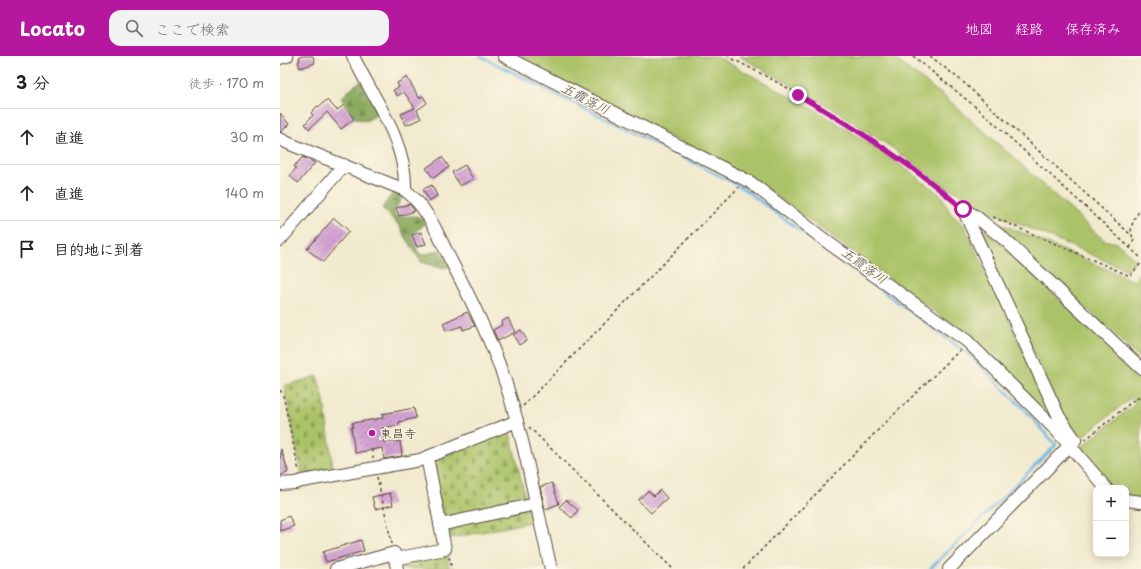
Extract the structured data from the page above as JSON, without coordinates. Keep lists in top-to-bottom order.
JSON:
{
  "water": ["五霞落川"],
  "places": ["東昌寺"],
  "page": {
    "header": "Locato",
    "search": "ここで検索",
    "nav": ["地図", "経路", "保存済み"],
    "heading": ["3 分", "徒歩 · 170 m"],
    "list": [
      ["直進", "30 m"],
      ["直進", "140 m"],
      "目的地に到着"
    ],
    "map_buttons": ["+", "−"]
  }
}
